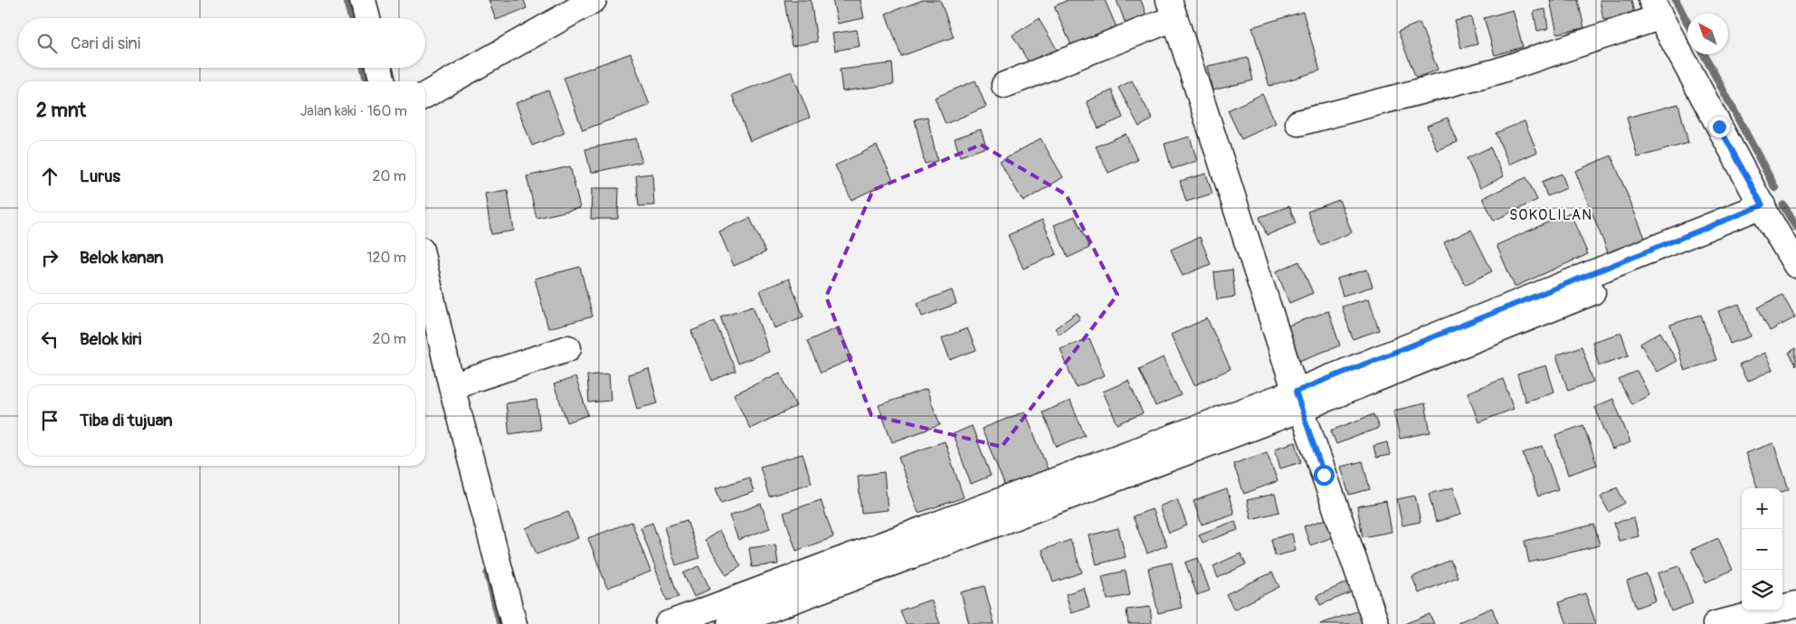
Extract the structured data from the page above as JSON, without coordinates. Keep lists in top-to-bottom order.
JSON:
{
  "districts": ["SOKOLILAN"],
  "north": "top left",
  "page": {
    "search": "Cari di sini",
    "heading": ["2 mnt", "Jalan kaki · 160 m"],
    "list": [
      ["Lurus", "20 m"],
      ["Belok kanan", "120 m"],
      ["Belok kiri", "20 m"],
      "Tiba di tujuan"
    ],
    "map_buttons": ["+", "−"]
  }
}
